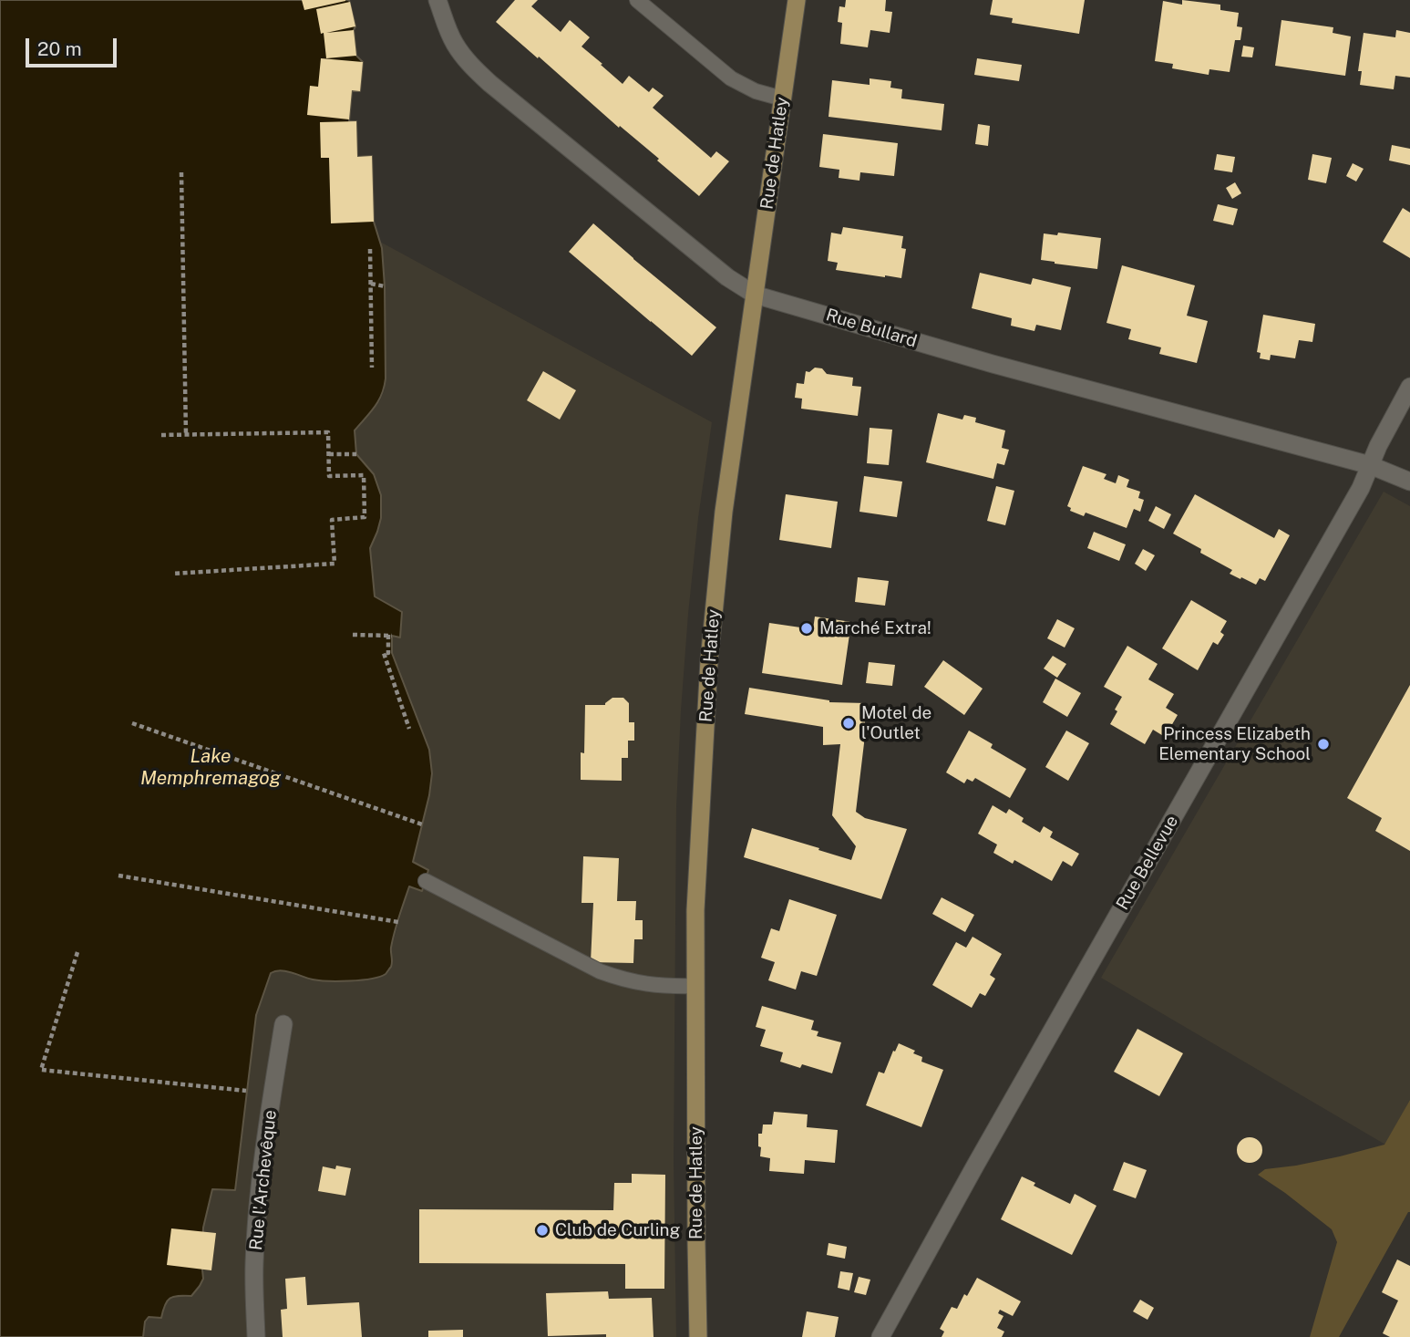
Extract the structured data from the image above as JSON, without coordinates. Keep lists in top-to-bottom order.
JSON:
{
  "streets": {
    "main road": ["Rue de Hatley"],
    "street": ["Rue Bullard", "Rue Bellevue", "Rue l'Archevêque"]
  },
  "crossings": [
    ["Rue de Hatley", "Rue Bullard"],
    ["Rue Bullard", "Rue Bellevue"]
  ],
  "water": ["Lake Memphremagog"],
  "places": [
    "Marché Extra!",
    "Motel de l'Outlet",
    "Princess Elizabeth Elementary School",
    "Club de Curling"
  ],
  "scale_bar": "20 m"
}
